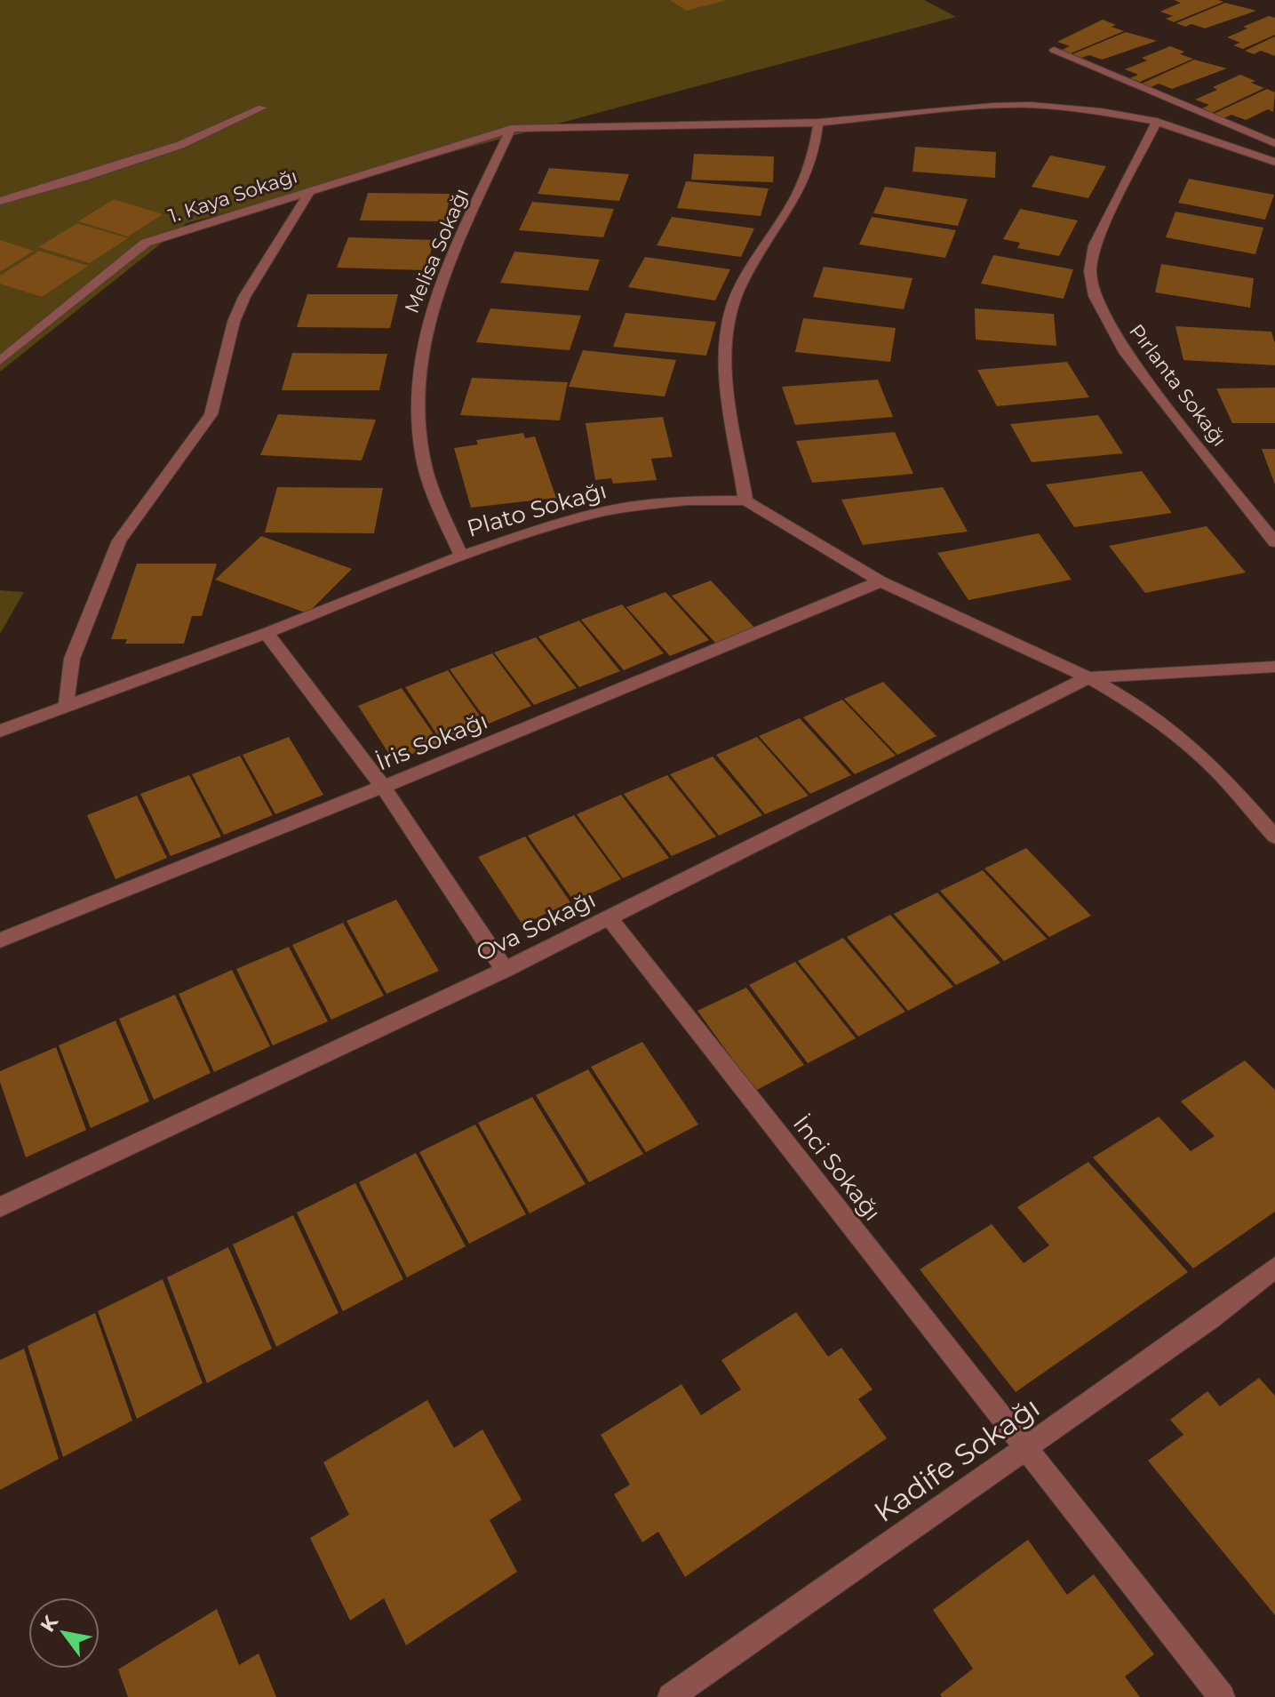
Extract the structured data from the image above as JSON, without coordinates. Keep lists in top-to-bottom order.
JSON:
{
  "streets": {
    "street": [
      "1. Kaya Sokağı",
      "Melisa Sokağı",
      "Pırlanta Sokağı",
      "Plato Sokağı",
      "İris Sokağı",
      "Ova Sokağı",
      "İnci Sokağı",
      "Kadife Sokağı"
    ]
  },
  "crossings": [
    ["1. Kaya Sokağı", "Melisa Sokağı"],
    ["1. Kaya Sokağı", "Pırlanta Sokağı"],
    ["Melisa Sokağı", "Plato Sokağı"],
    ["Ova Sokağı", "İnci Sokağı"],
    ["İnci Sokağı", "Kadife Sokağı"]
  ],
  "north": "top left"
}
